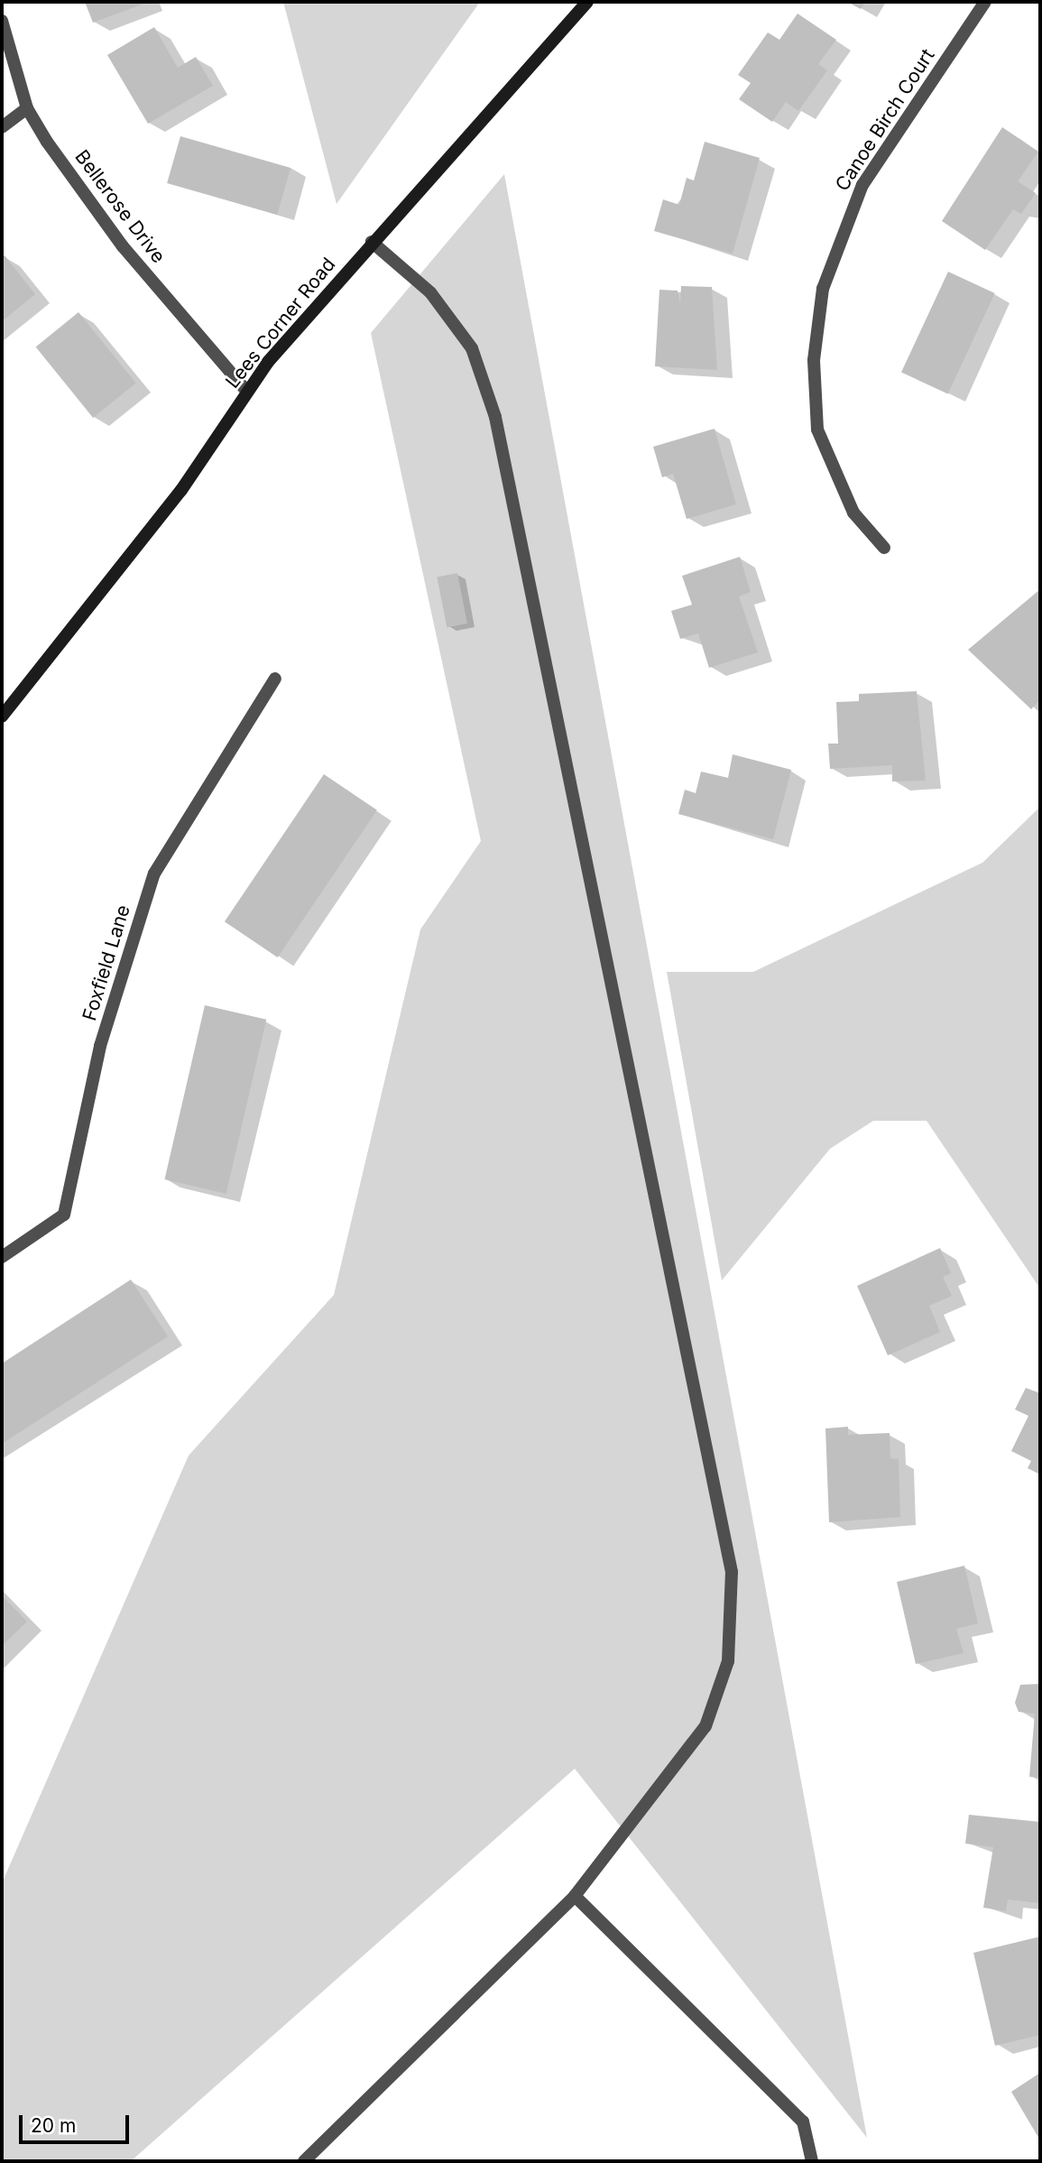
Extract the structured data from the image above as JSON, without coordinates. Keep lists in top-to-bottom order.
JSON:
{
  "streets": {
    "street": [
      "Canoe Birch Court",
      "Bellerose Drive",
      "Lees Corner Road",
      "Foxfield Lane"
    ]
  },
  "crossings": [
    ["Bellerose Drive", "Lees Corner Road"]
  ],
  "scale_bar": "20 m"
}
